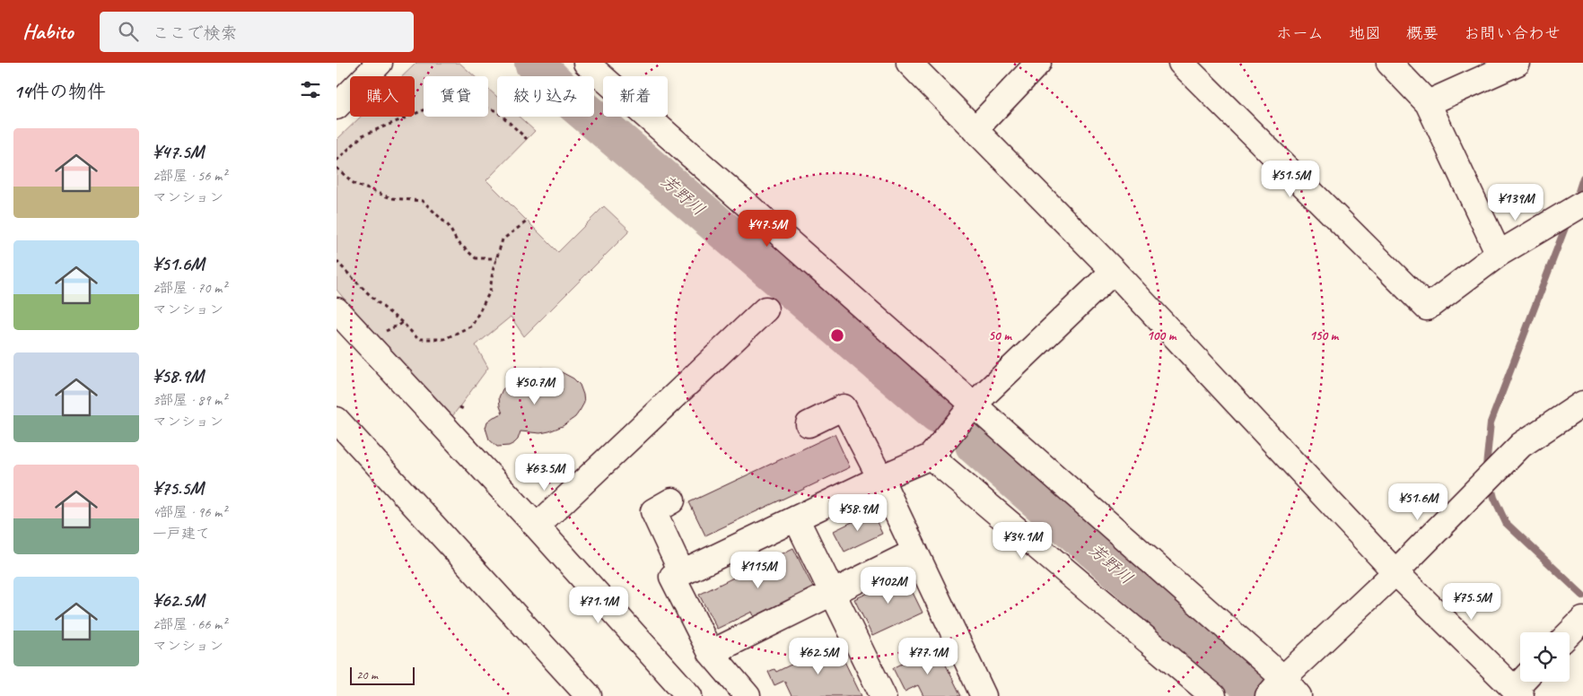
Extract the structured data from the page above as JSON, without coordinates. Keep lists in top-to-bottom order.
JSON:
{
  "water": ["芳野川"],
  "scale_bar": "20 m",
  "page": {
    "header": "Habito",
    "search": "ここで検索",
    "nav": [
      "ホーム",
      "地図",
      "概要",
      "お問い合わせ"
    ],
    "heading": "14件の物件",
    "chip": [
      "購入",
      "賃貸",
      "絞り込み",
      "新着"
    ],
    "list": [
      {
        "name": "¥47.5M",
        "note": "2部屋 · 56 m² · マンション"
      },
      {
        "name": "¥51.6M",
        "note": "2部屋 · 70 m² · マンション"
      },
      {
        "name": "¥58.9M",
        "note": "3部屋 · 89 m² · マンション"
      },
      {
        "name": "¥75.5M",
        "note": "4部屋 · 96 m² · 一戸建て"
      },
      {
        "name": "¥62.5M",
        "note": "2部屋 · 66 m² · マンション"
      }
    ],
    "price": [
      "¥51.5M",
      "¥139M",
      "¥47.5M",
      "¥50.7M",
      "¥63.5M",
      "¥51.6M",
      "¥58.9M",
      "¥34.1M",
      "¥115M",
      "¥102M",
      "¥75.5M",
      "¥71.1M",
      "¥62.5M",
      "¥77.1M"
    ],
    "scale": "20 m"
  },
  "rings": ["50 m", "100 m", "150 m"]
}
